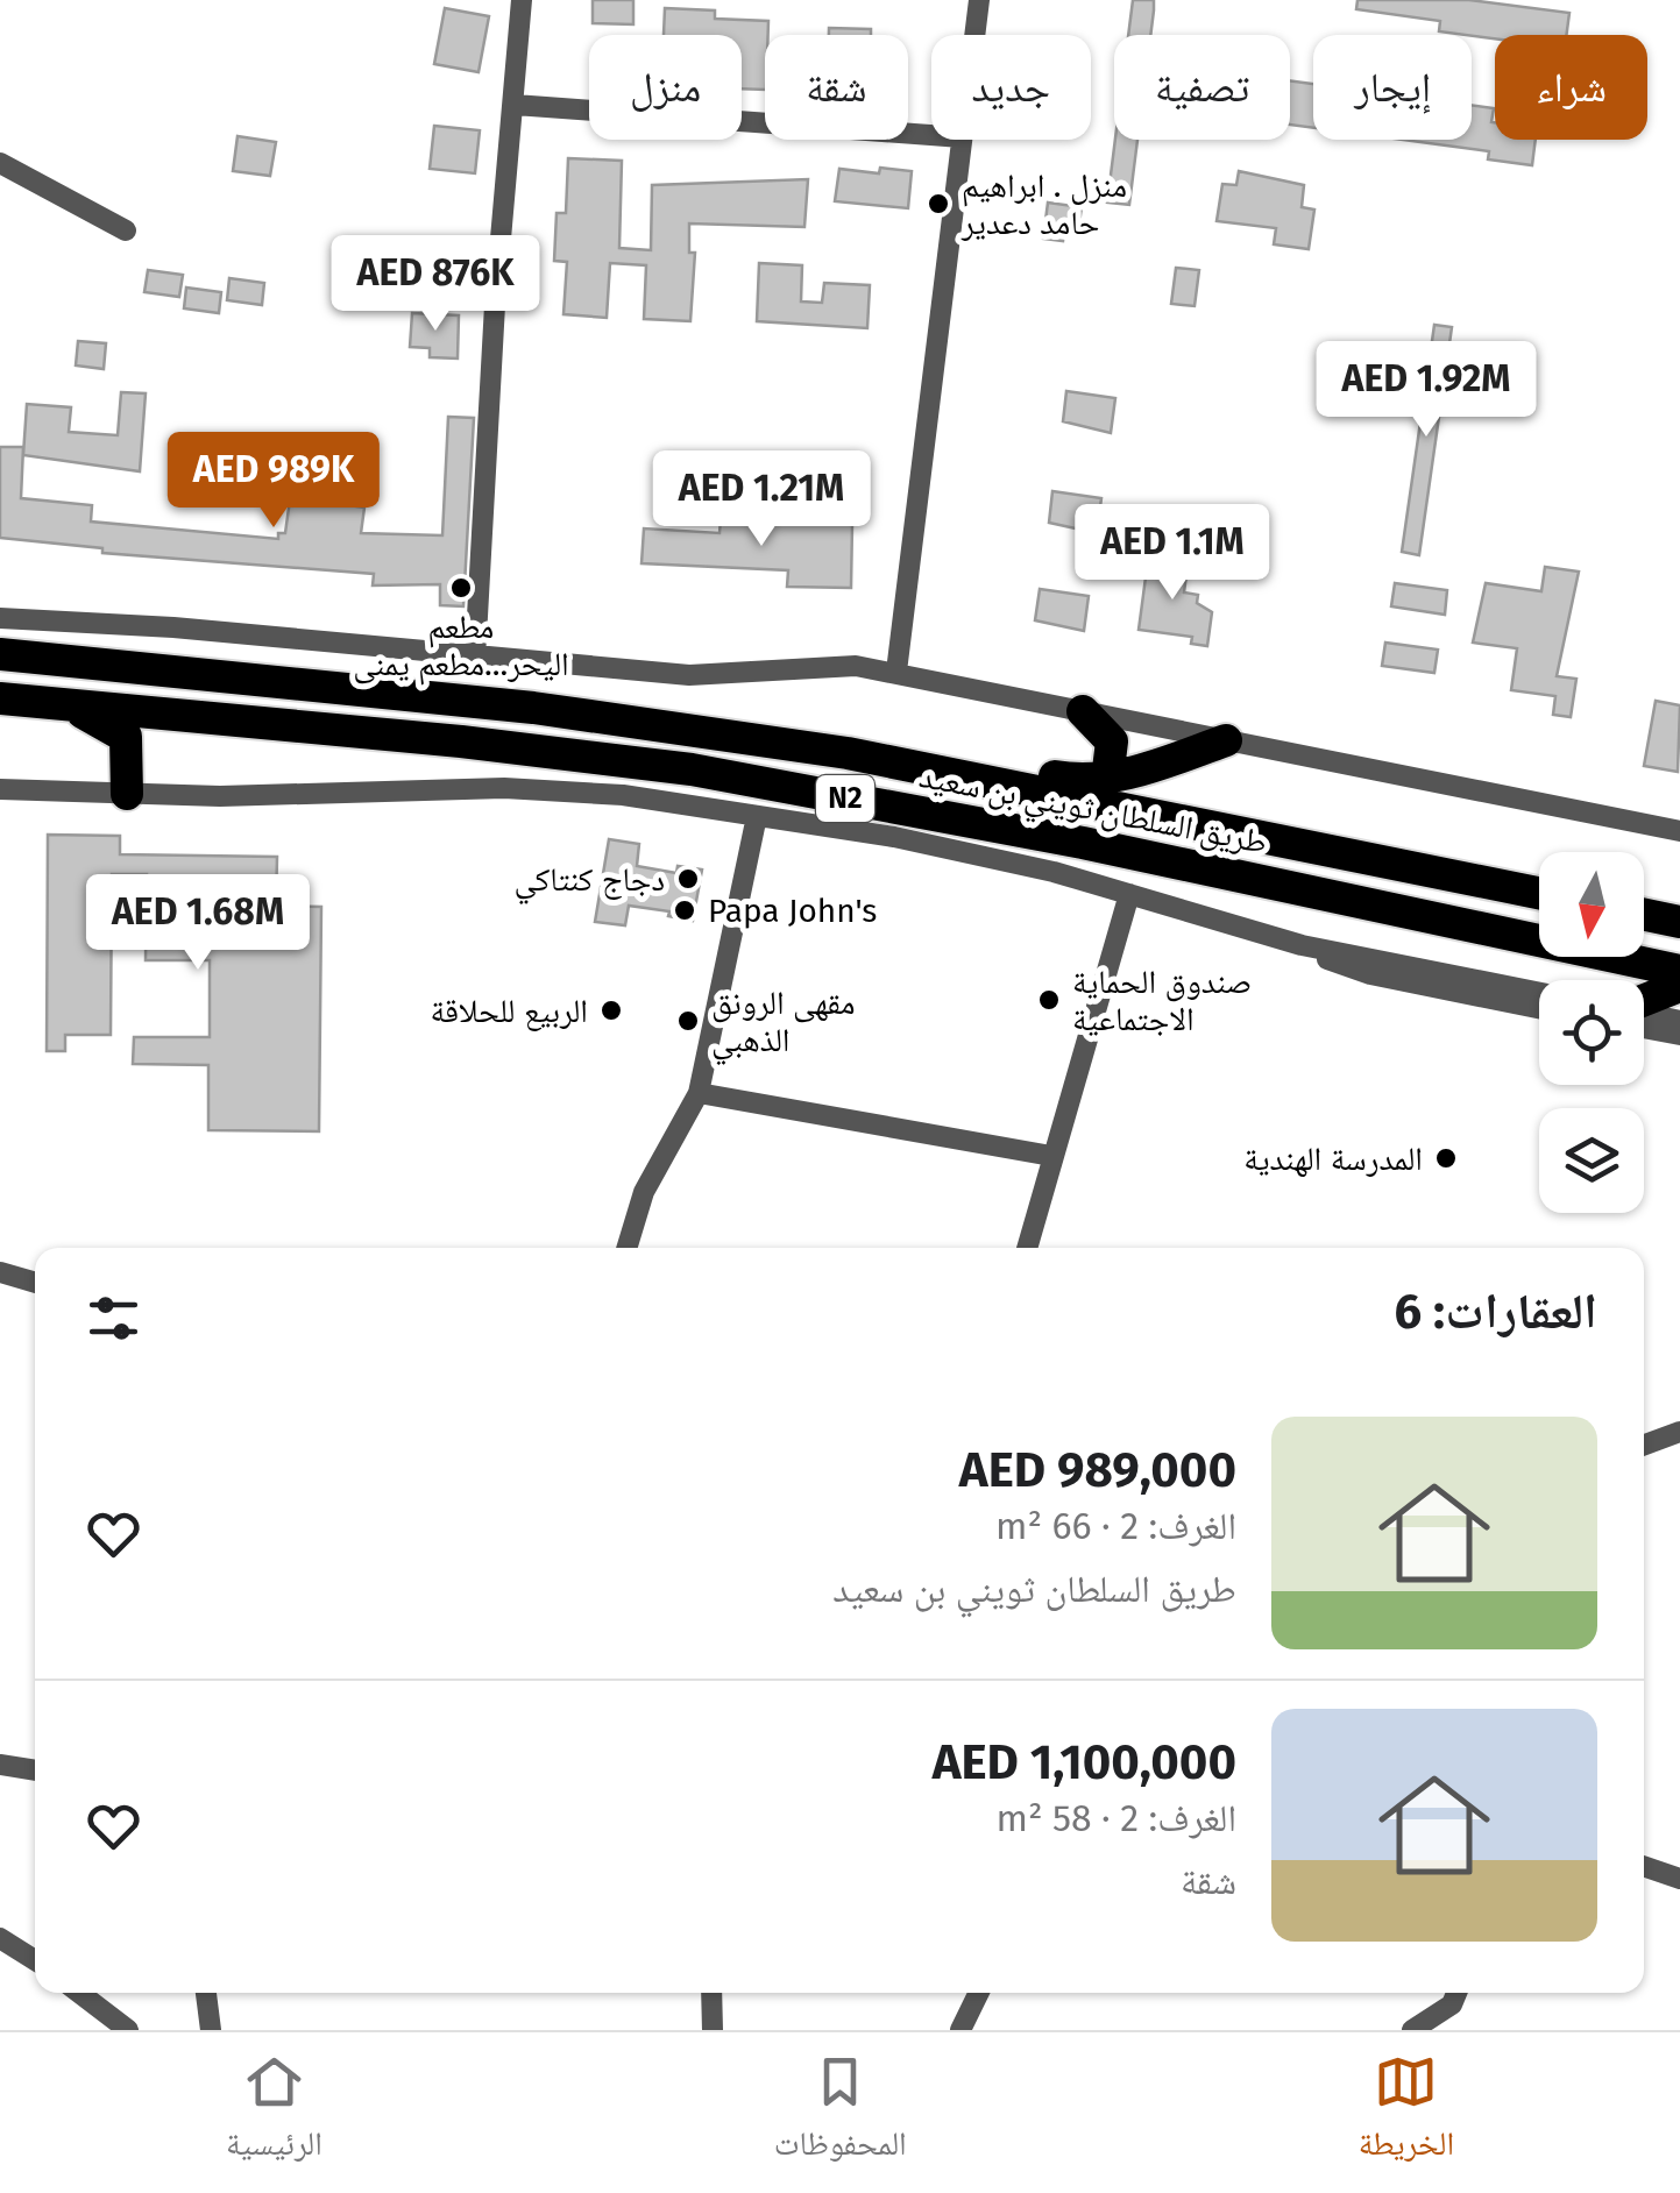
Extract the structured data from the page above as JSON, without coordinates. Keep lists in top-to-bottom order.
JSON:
{
  "streets": {
    "highway": ["N2", "طريق السلطان ثويني بن سعيد"]
  },
  "places": [
    "منزل . ابراهيم حامد دعدير",
    "مطعم اليحر...مطعم يمنى",
    "دجاج كنتاكي",
    "Papa John's",
    "صندوق الحماية الاجتماعية",
    "الربيع للحلاقة",
    "مقهى الرونق الذهبي",
    "المدرسة الهندية"
  ],
  "north": "bottom",
  "page": {
    "chip": [
      "شراء",
      "إيجار",
      "تصفية",
      "جديد",
      "شقة",
      "منزل"
    ],
    "price": [
      "AED 876K",
      "AED 1.92M",
      "AED 989K",
      "AED 1.21M",
      "AED 1.1M",
      "AED 1.68M"
    ],
    "heading": "العقارات: 6",
    "list": [
      {
        "name": "AED 989,000",
        "note": "الغرف: 2 · 66 m² · طريق السلطان ثويني بن سعيد"
      },
      {
        "name": "AED 1,100,000",
        "note": "الغرف: 2 · 58 m² · شقة"
      }
    ],
    "tabs": ["الخريطة", "المحفوظات", "الرئيسية"]
  }
}
